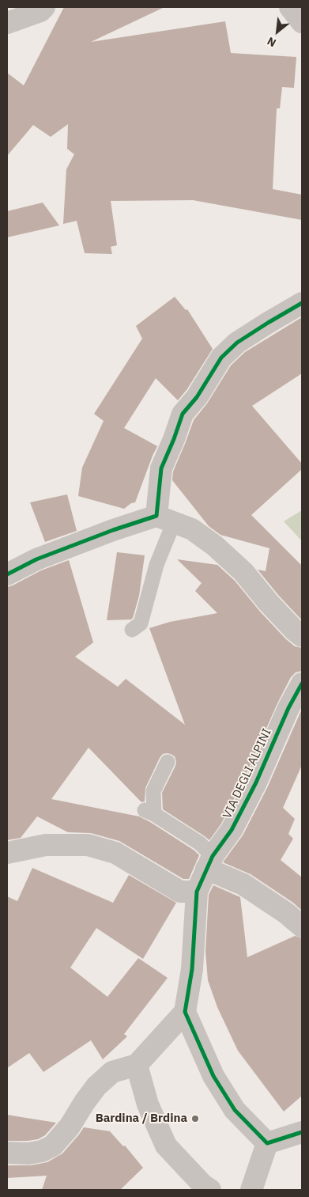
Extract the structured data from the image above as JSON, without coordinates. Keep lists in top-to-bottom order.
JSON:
{
  "streets": {
    "street": ["VIA DEGLI ALPINI"]
  },
  "places": ["Bardina / Brdina"],
  "north": "bottom left"
}
